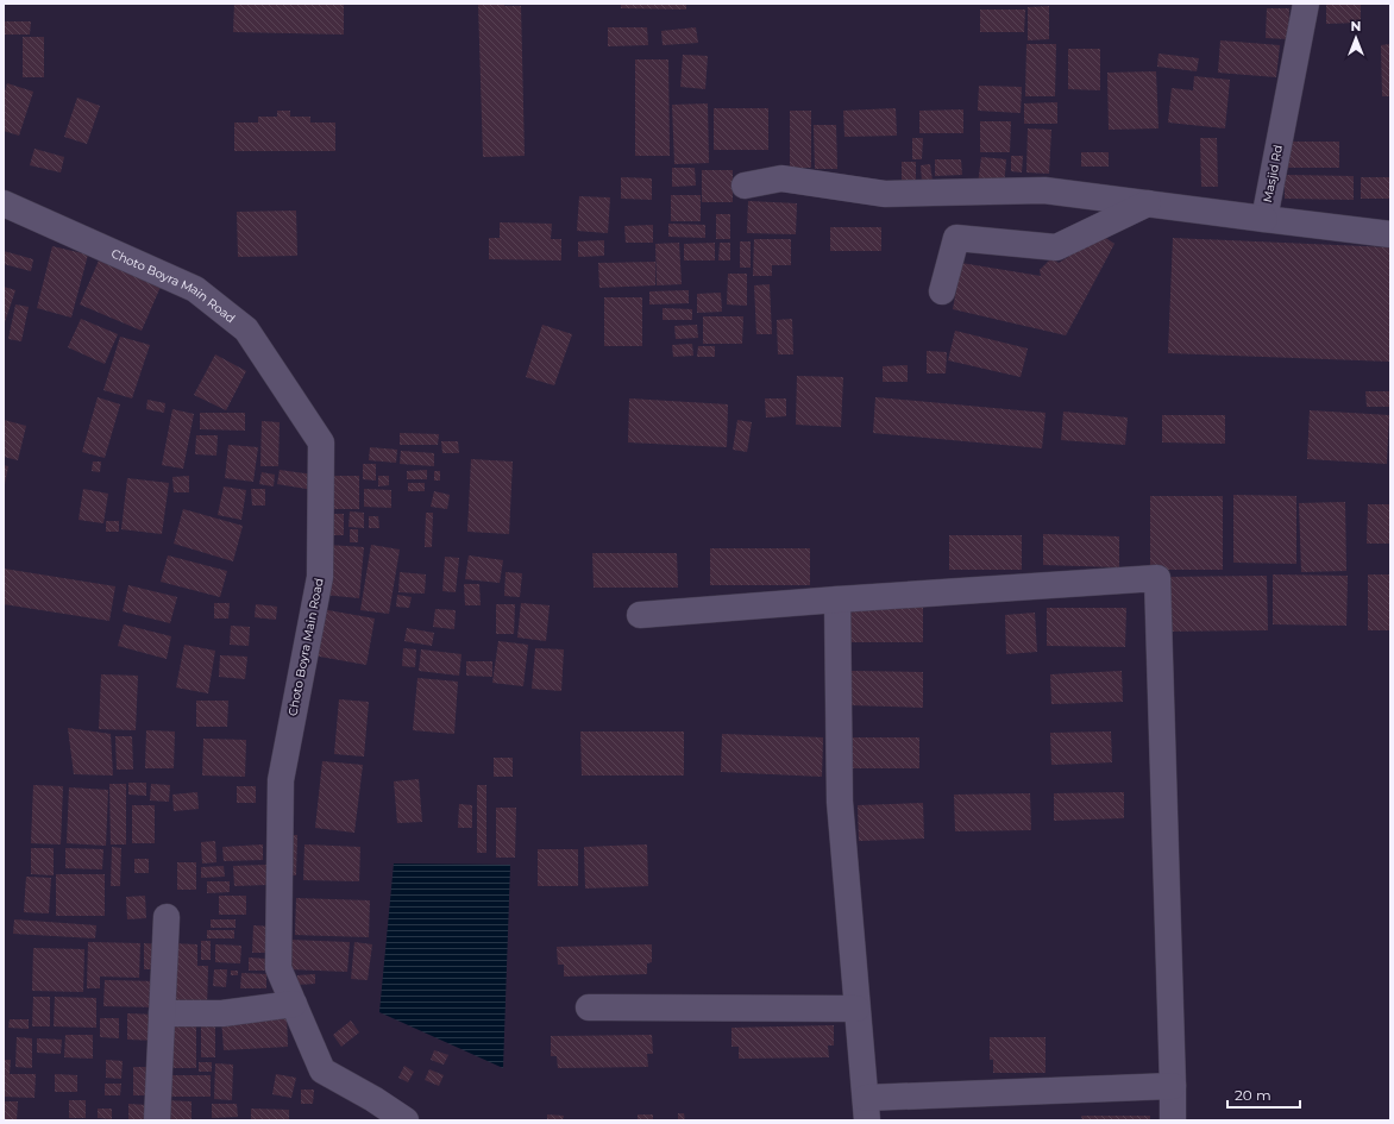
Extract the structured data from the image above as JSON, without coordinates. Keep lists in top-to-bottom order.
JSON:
{
  "streets": {
    "street": ["Masjid Rd", "Choto Boyra Main Road"]
  },
  "scale_bar": "20 m",
  "north": "top"
}
